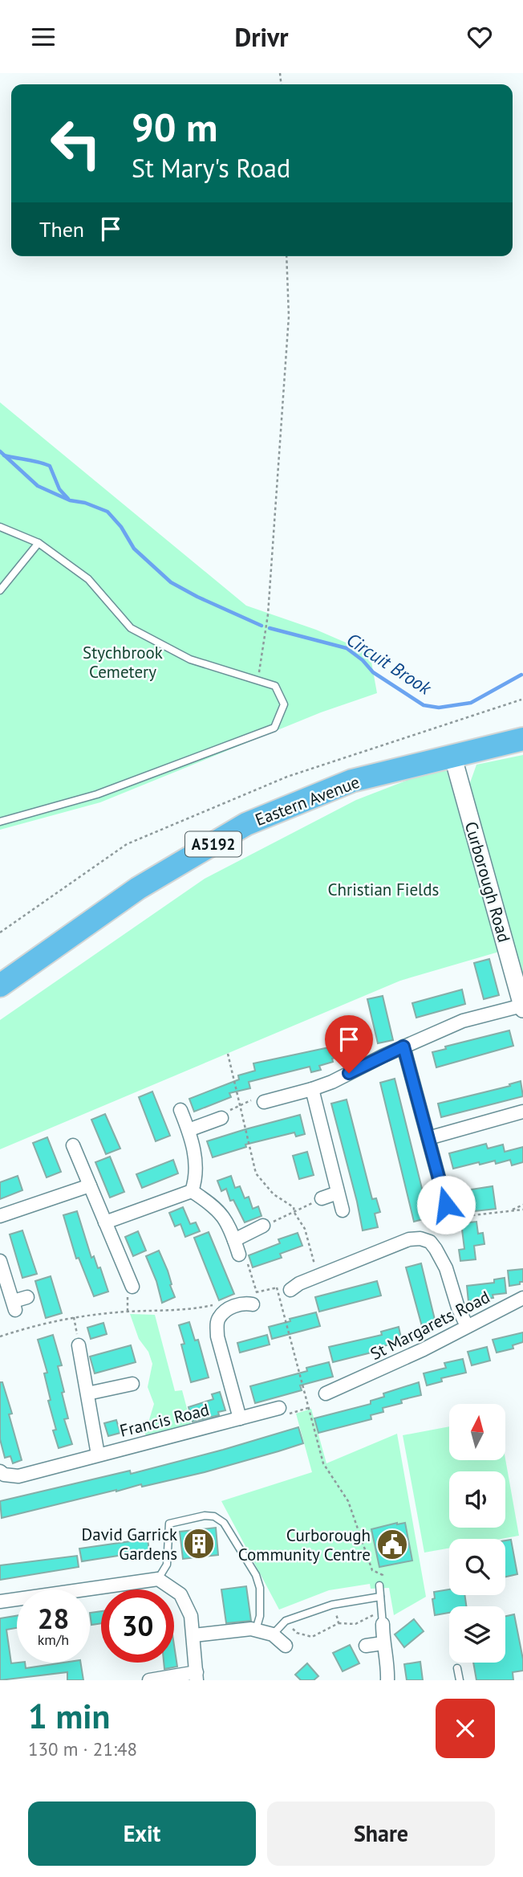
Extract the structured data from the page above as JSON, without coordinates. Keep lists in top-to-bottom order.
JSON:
{
  "streets": {
    "highway": ["Eastern Avenue", "A5192"],
    "street": ["Curborough Road", "St Margarets Road", "Francis Road"]
  },
  "crossings": [
    ["Eastern Avenue", "Curborough Road"]
  ],
  "water": ["Circuit Brook"],
  "parks": ["Stychbrook Cemetery", "Christian Fields"],
  "places": {
    "building": ["David Garrick Gardens"],
    "public building": ["Curborough Community Centre"]
  },
  "north": "top",
  "page": {
    "header": "Drivr",
    "turn": ["90 m", "St Mary's Road"],
    "then": "Then",
    "speed": "28 km/h",
    "limit": "30",
    "heading": ["1 min", "130 m · 21:48"],
    "buttons": ["Exit", "Share"]
  }
}
